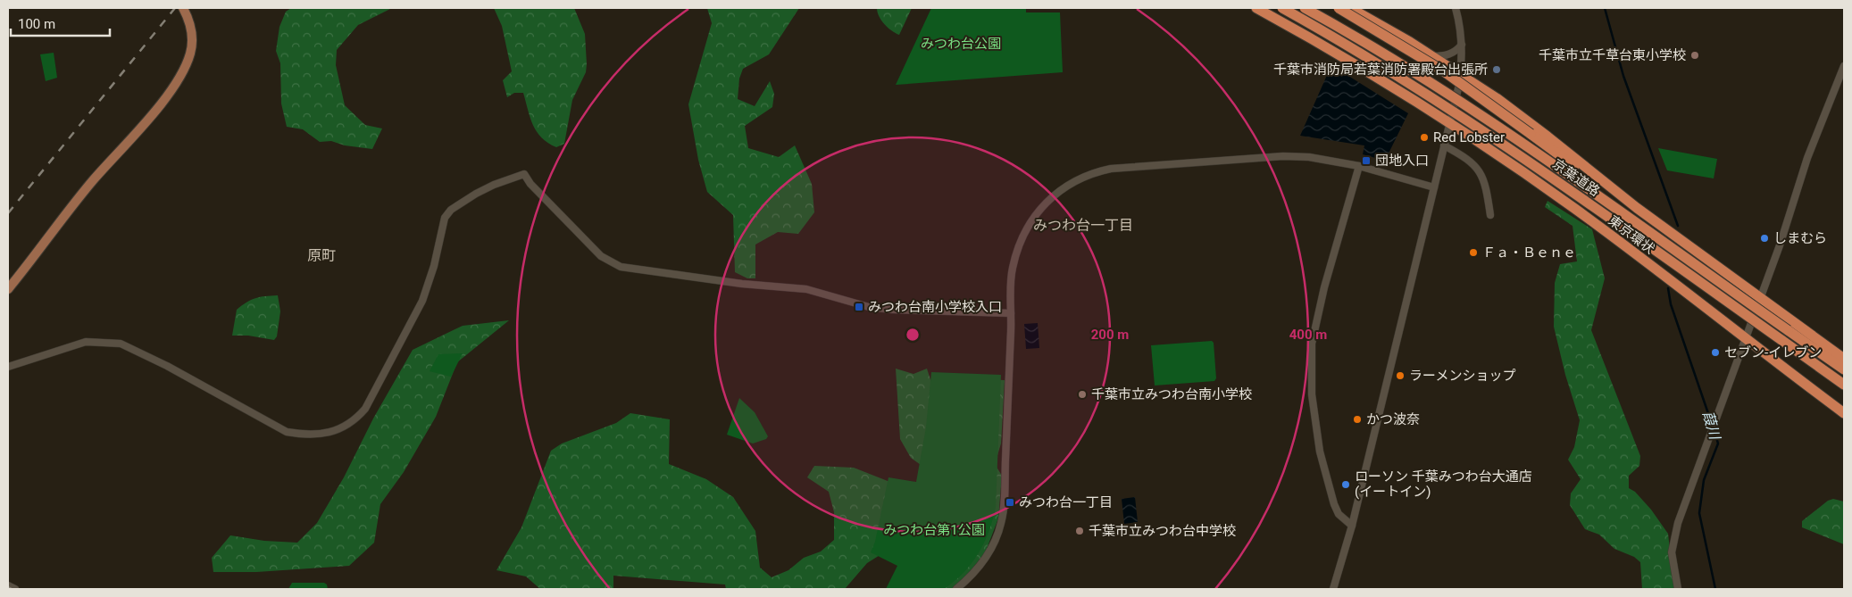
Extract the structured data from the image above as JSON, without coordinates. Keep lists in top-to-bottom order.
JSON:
{
  "streets": {
    "highway": ["京葉道路", "東京環状"]
  },
  "districts": ["みつわ台一丁目", "原町"],
  "water": ["葭川"],
  "parks": ["みつわ台公園", "みつわ台第1公園"],
  "places": {
    "other": [
      "千葉市立千草台東小学校",
      "千葉市消防局若葉消防署殿台出張所",
      "Red Lobster",
      "しまむら",
      "Ｆａ・Ｂｅｎｅ",
      "セブン-イレブン",
      "ラーメンショップ",
      "千葉市立みつわ台南小学校",
      "かつ波奈",
      "ローソン 千葉みつわ台大通店 (イートイン)",
      "千葉市立みつわ台中学校"
    ],
    "transit": ["団地入口", "みつわ台南小学校入口", "みつわ台一丁目"]
  },
  "scale_bar": "100 m",
  "rings": ["200 m", "400 m"]
}
